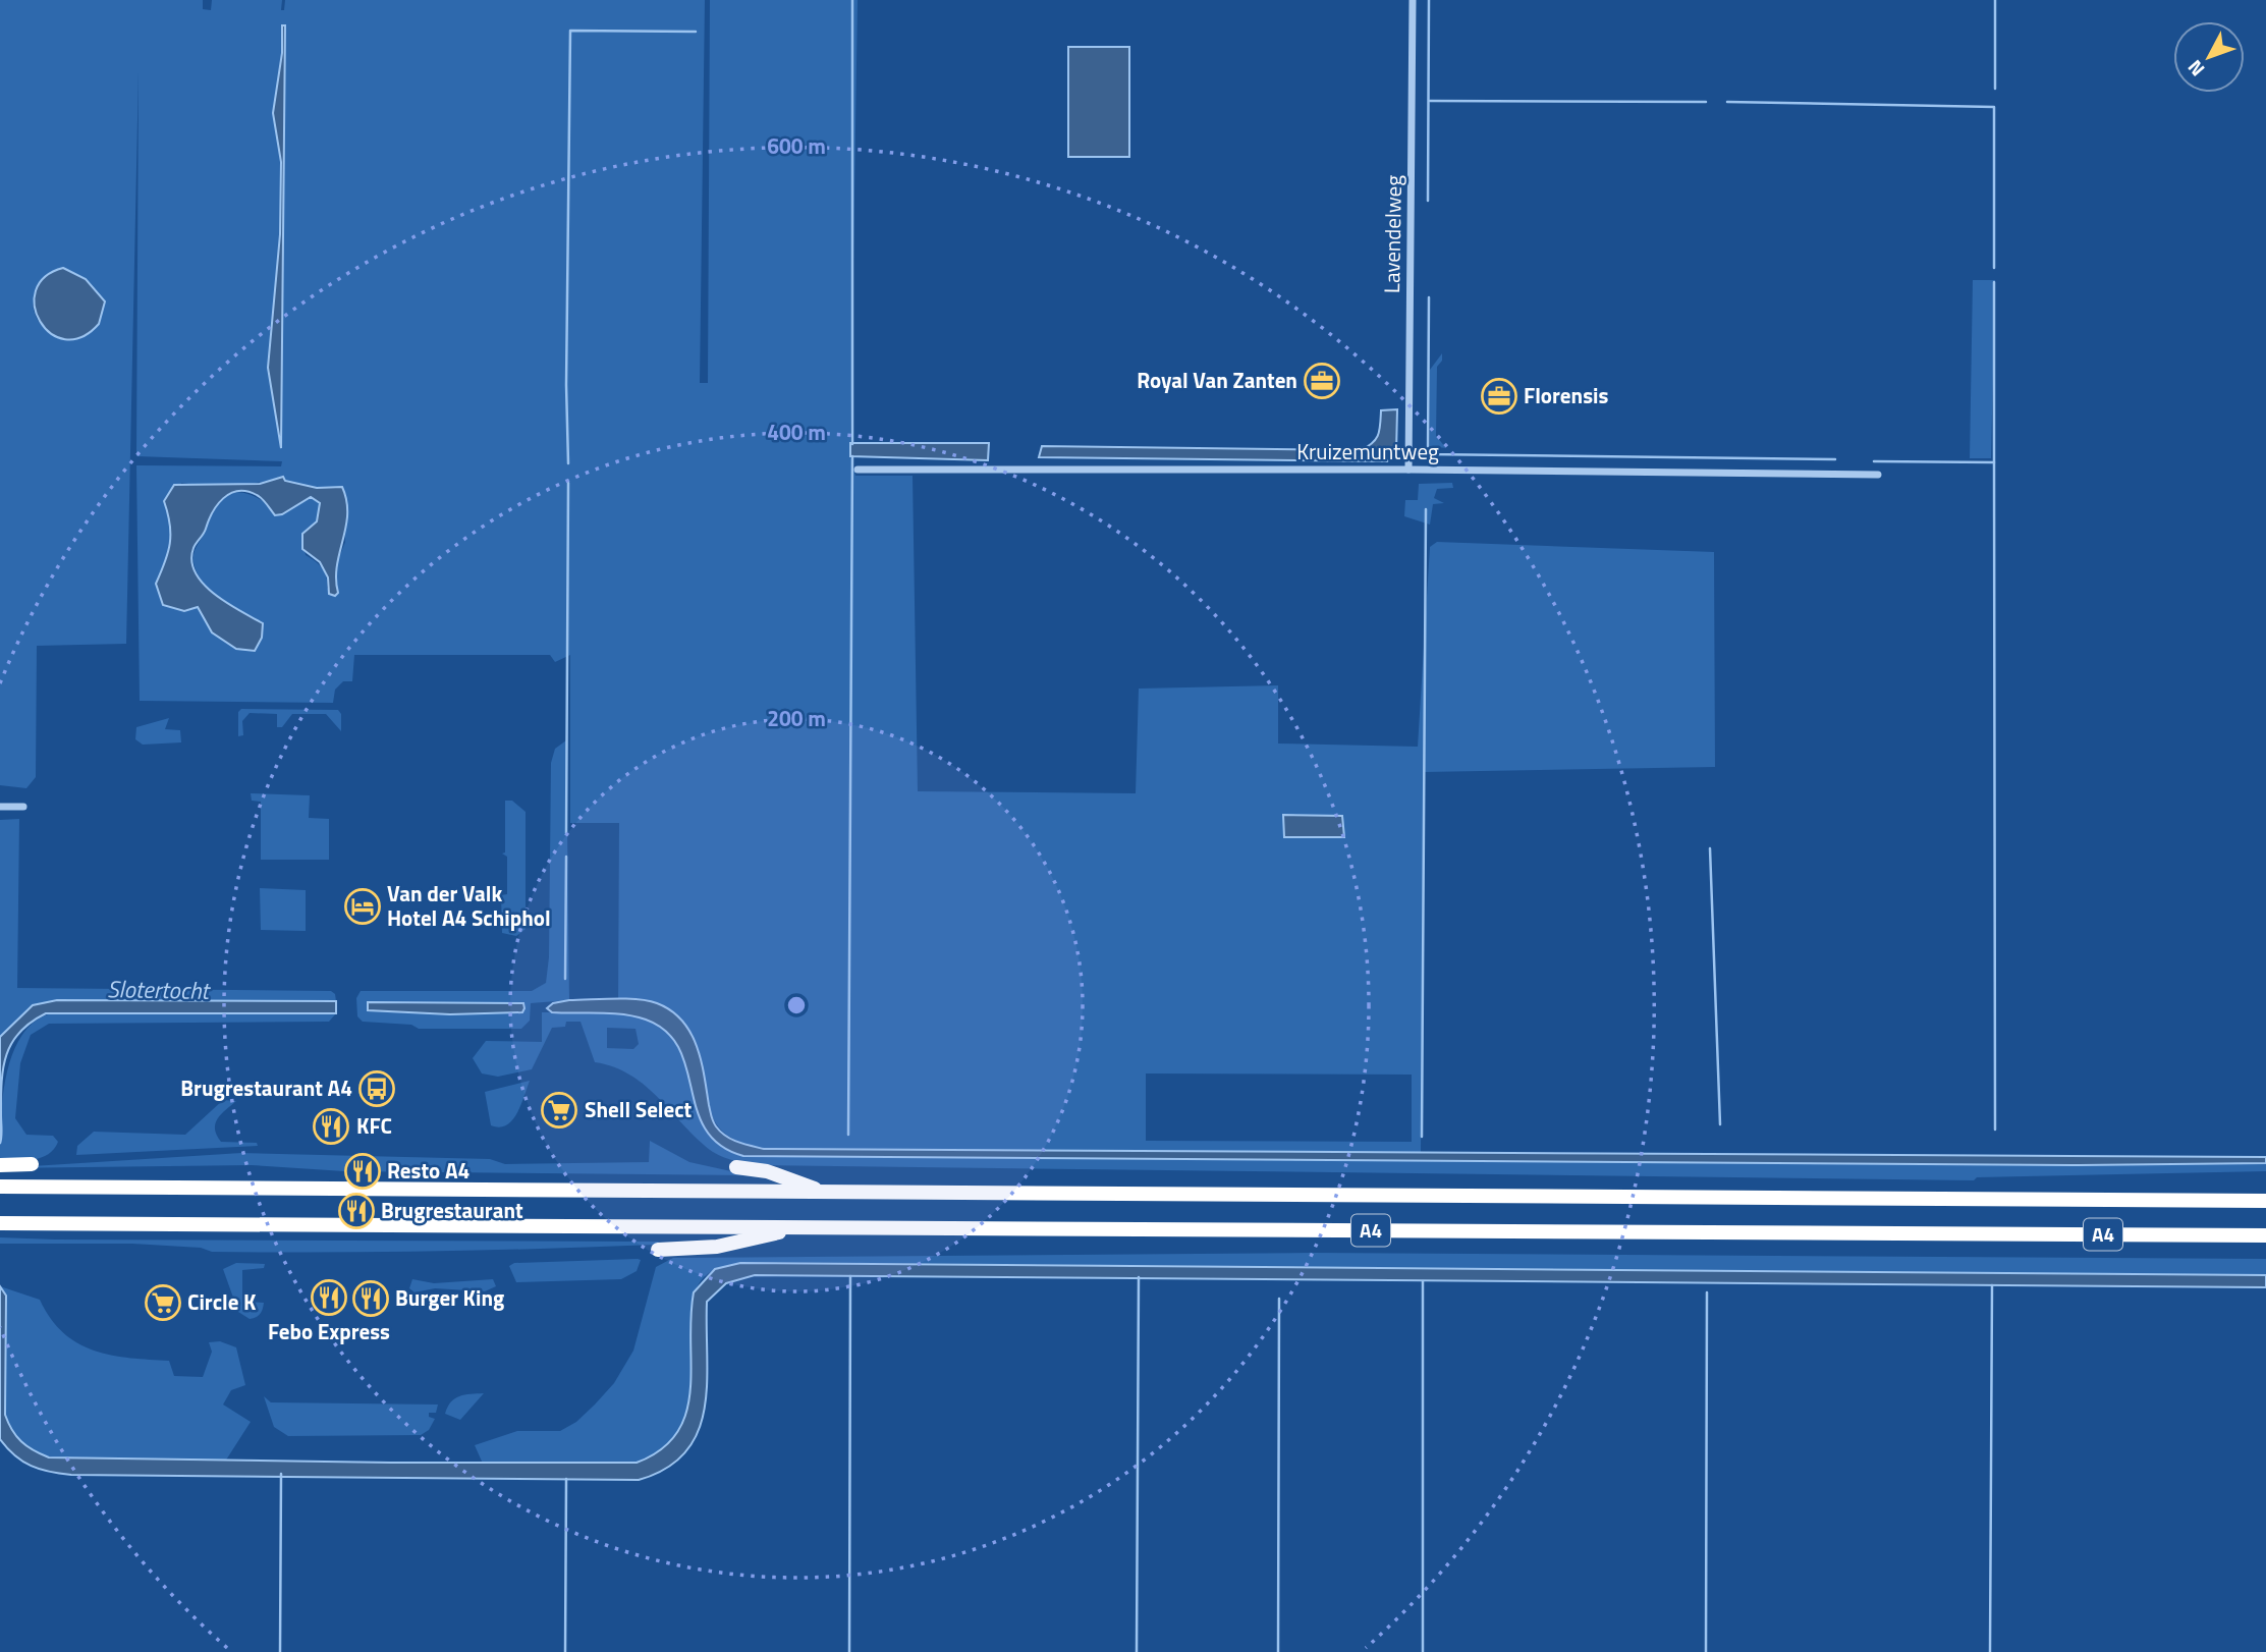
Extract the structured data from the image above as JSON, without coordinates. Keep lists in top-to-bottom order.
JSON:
{
  "streets": {
    "highway": ["A4"],
    "street": ["Lavendelweg", "Kruizemuntweg"]
  },
  "crossings": [
    ["Lavendelweg", "Kruizemuntweg"]
  ],
  "water": ["Slotertocht"],
  "places": {
    "office": ["Royal Van Zanten", "Florensis"],
    "hotel": ["Van der Valk Hotel A4 Schiphol"],
    "bus stop": ["Brugrestaurant A4"],
    "supermarket": ["Shell Select", "Circle K"],
    "restaurant": [
      "KFC",
      "Resto A4",
      "Brugrestaurant",
      "Febo Express",
      "Burger King"
    ]
  },
  "north": "bottom left",
  "rings": ["600 m", "400 m", "200 m"]
}
